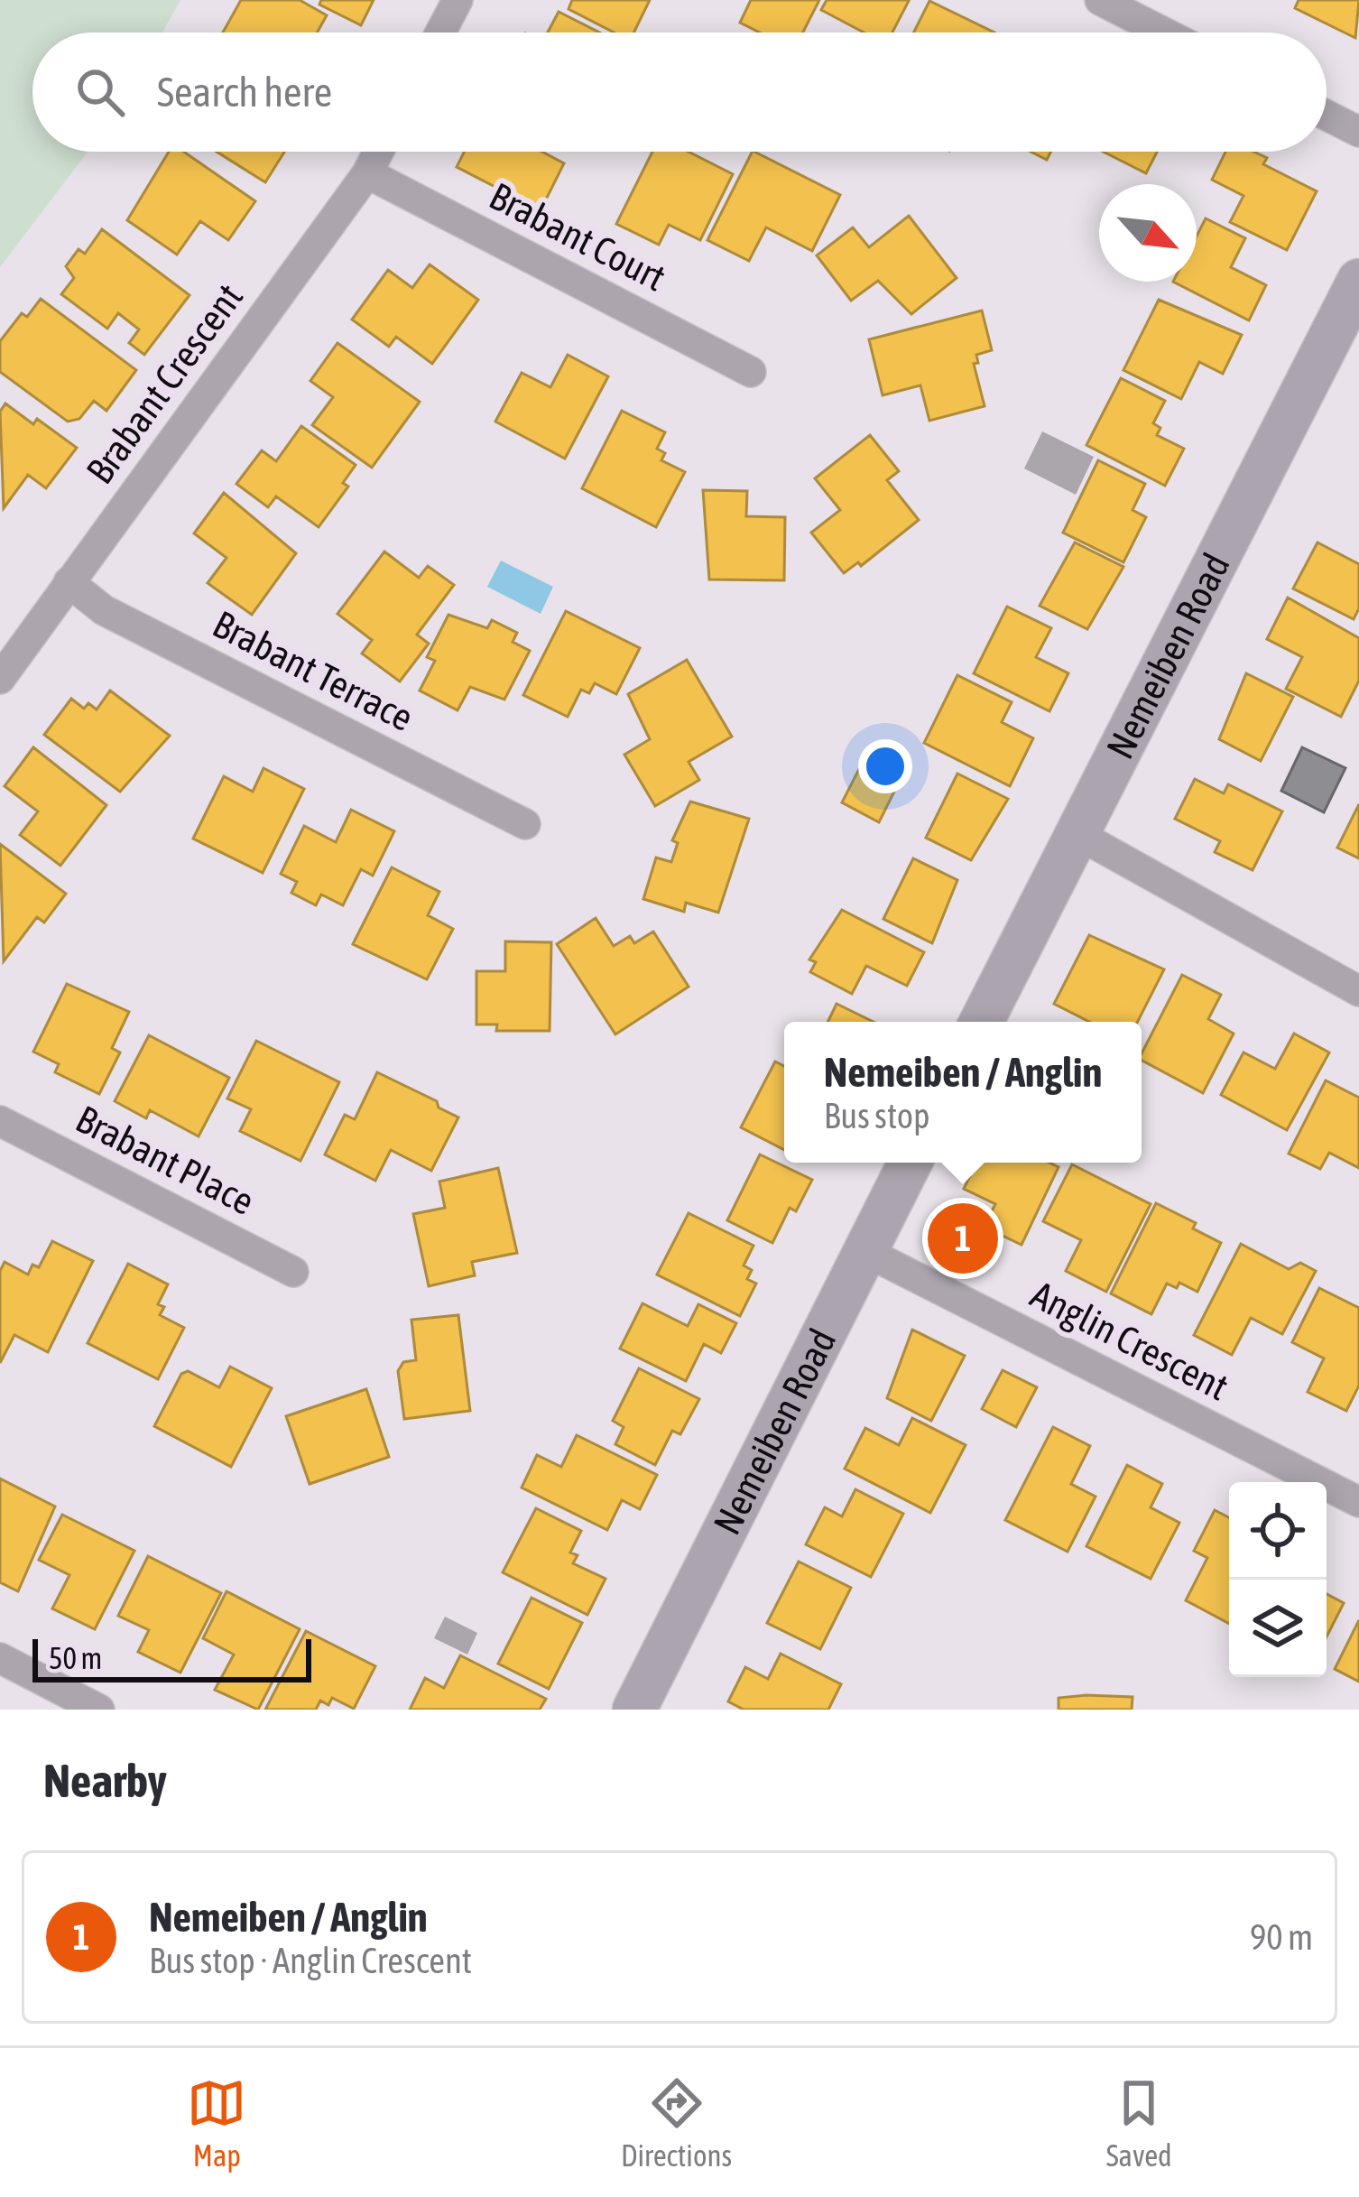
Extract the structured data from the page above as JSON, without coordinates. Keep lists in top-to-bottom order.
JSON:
{
  "streets": {
    "street": [
      "Brabant Court",
      "Brabant Crescent",
      "Nemeiben Road",
      "Brabant Terrace",
      "Brabant Place",
      "Anglin Crescent"
    ]
  },
  "crossings": [
    ["Brabant Court", "Brabant Crescent"],
    ["Brabant Crescent", "Brabant Terrace"],
    ["Nemeiben Road", "Anglin Crescent"]
  ],
  "scale_bar": "50 m",
  "north": "bottom right",
  "page": {
    "search": "Search here",
    "popup": ["Nemeiben / Anglin", "Bus stop"],
    "pins": "1",
    "scale": "50 m",
    "heading": "Nearby",
    "list": [
      {
        "mark": "1",
        "name": "Nemeiben / Anglin",
        "note": "Bus stop · Anglin Crescent",
        "value": "90 m"
      }
    ],
    "nav": ["Map", "Directions", "Saved"]
  }
}
